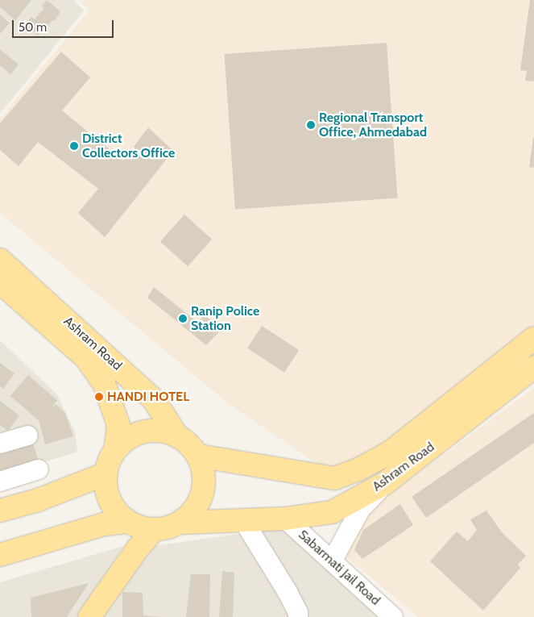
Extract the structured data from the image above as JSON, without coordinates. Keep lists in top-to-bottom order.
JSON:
{
  "streets": {
    "main road": ["Ashram Road"],
    "street": ["Sabarmati Jail Road"]
  },
  "crossings": [
    ["Ashram Road", "Sabarmati Jail Road"]
  ],
  "places": [
    "Regional Transport Office, Ahmedabad",
    "District Collectors Office",
    "Ranip Police Station",
    "HANDI HOTEL"
  ],
  "scale_bar": "50 m"
}
